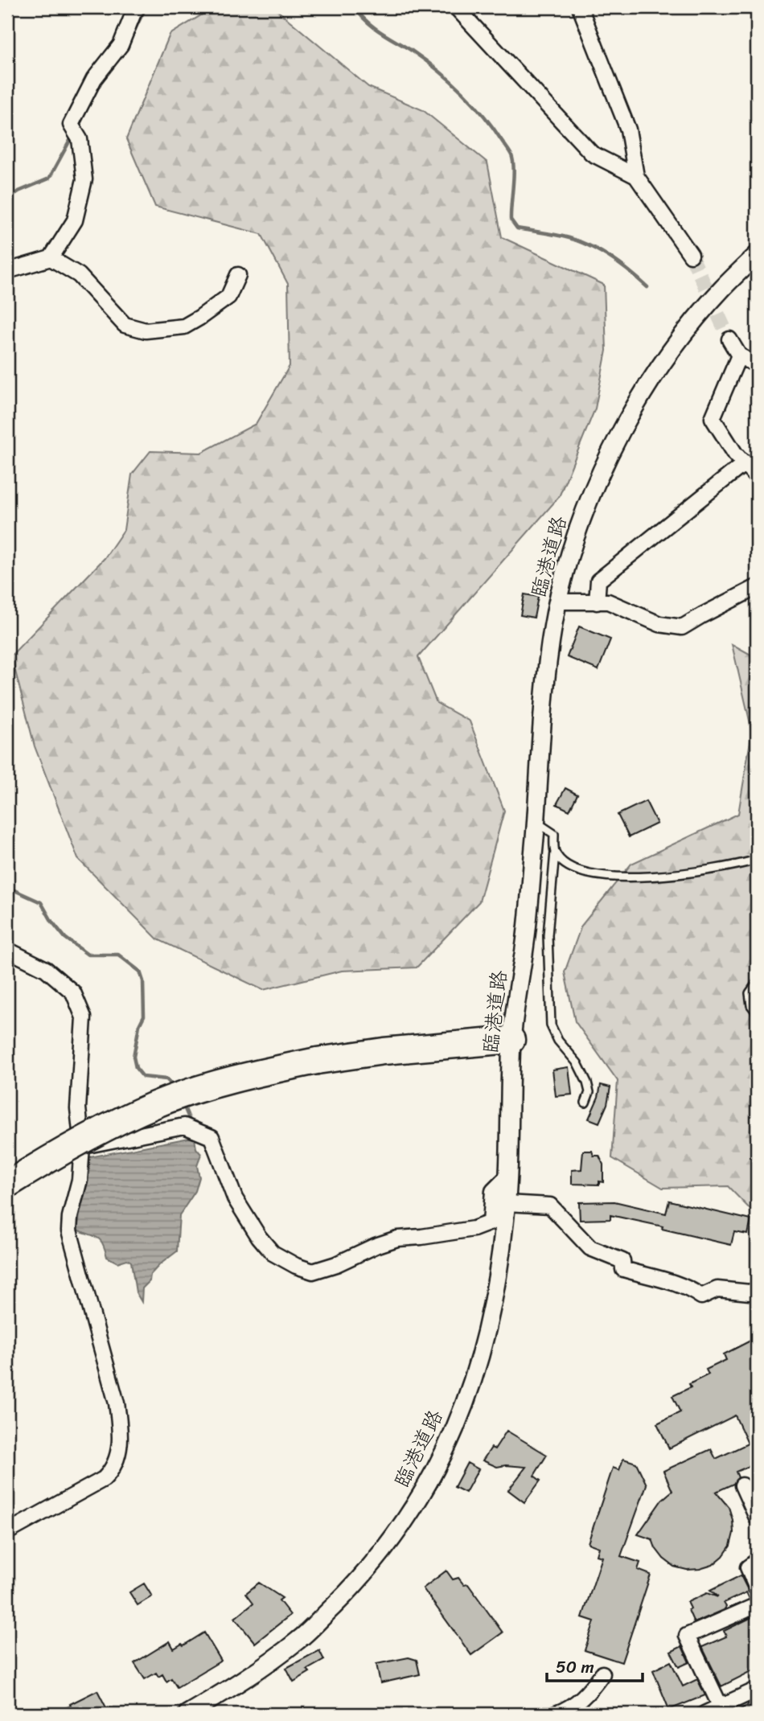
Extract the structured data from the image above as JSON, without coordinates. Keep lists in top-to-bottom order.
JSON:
{
  "streets": {
    "street": ["臨港道路"]
  },
  "scale_bar": "50 m"
}
